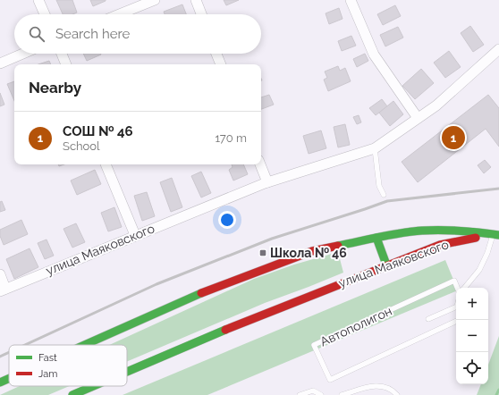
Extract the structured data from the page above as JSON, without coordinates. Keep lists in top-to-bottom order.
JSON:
{
  "streets": {
    "main road": ["улица Маяковского"],
    "lane": ["Автополигон"]
  },
  "places": {
    "transit": ["Школа № 46"]
  },
  "legend": ["Fast", "Jam"],
  "page": {
    "search": "Search here",
    "heading": "Nearby",
    "list": [
      {
        "mark": "1",
        "name": "СОШ № 46",
        "note": "School",
        "value": "170 m"
      }
    ],
    "pins": "1",
    "map_buttons": ["+", "−"]
  }
}
